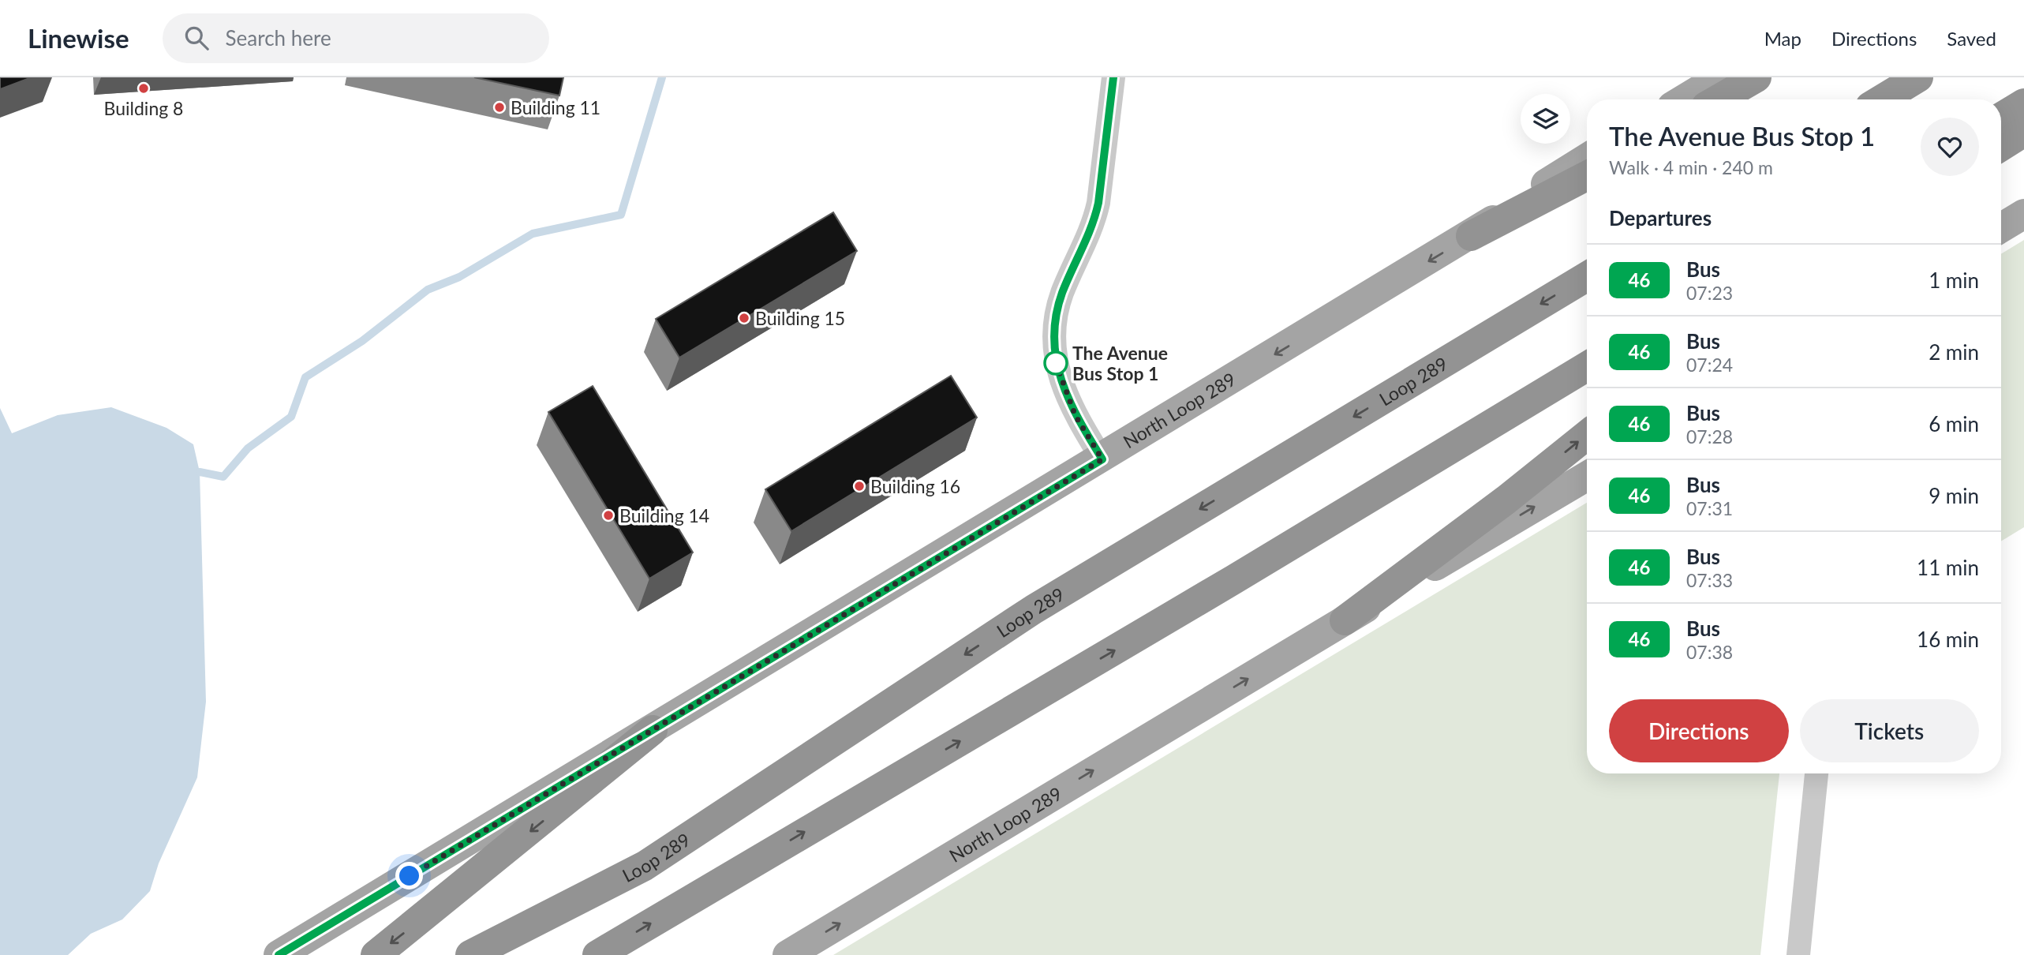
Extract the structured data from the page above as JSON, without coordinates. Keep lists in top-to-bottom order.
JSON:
{
  "streets": {
    "highway": ["Loop 289"],
    "main road": ["North Loop 289"]
  },
  "places": [
    "Building 8",
    "Building 11",
    "Building 15",
    "The Avenue Bus Stop 1",
    "Building 16",
    "Building 14"
  ],
  "lines": ["bus line 46"],
  "page": {
    "header": "Linewise",
    "search": "Search here",
    "nav": ["Map", "Directions", "Saved"],
    "heading": [
      ["The Avenue Bus Stop 1", "Walk · 4 min · 240 m"],
      "Departures"
    ],
    "list": [
      {
        "mark": "46",
        "name": "Bus",
        "note": "07:23",
        "value": "1 min"
      },
      {
        "mark": "46",
        "name": "Bus",
        "note": "07:24",
        "value": "2 min"
      },
      {
        "mark": "46",
        "name": "Bus",
        "note": "07:28",
        "value": "6 min"
      },
      {
        "mark": "46",
        "name": "Bus",
        "note": "07:31",
        "value": "9 min"
      },
      {
        "mark": "46",
        "name": "Bus",
        "note": "07:33",
        "value": "11 min"
      },
      {
        "mark": "46",
        "name": "Bus",
        "note": "07:38",
        "value": "16 min"
      }
    ],
    "buttons": ["Directions", "Tickets"]
  }
}
